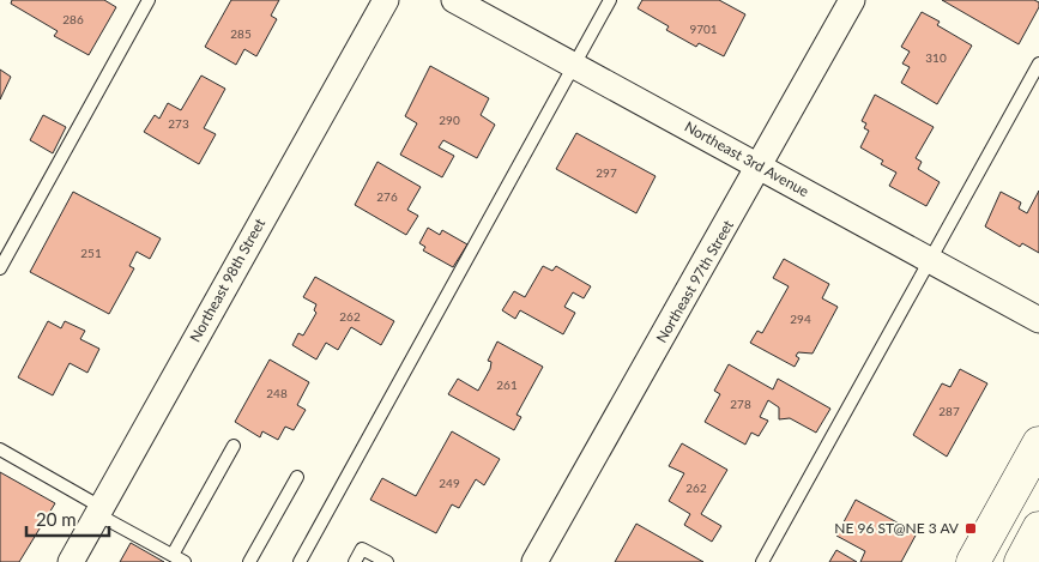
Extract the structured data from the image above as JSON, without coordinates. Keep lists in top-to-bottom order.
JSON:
{
  "streets": {
    "street": ["Northeast 3rd Avenue", "Northeast 98th Street", "Northeast 97th Street"]
  },
  "crossings": [
    ["Northeast 3rd Avenue", "Northeast 97th Street"]
  ],
  "places": {
    "transit": ["NE 96 ST@NE 3 AV"]
  },
  "house_numbers": [
    "286",
    "9701",
    "285",
    "310",
    "290",
    "273",
    "297",
    "276",
    "251",
    "262",
    "294",
    "261",
    "248",
    "278",
    "287",
    "249",
    "262"
  ],
  "scale_bar": "20 m"
}
